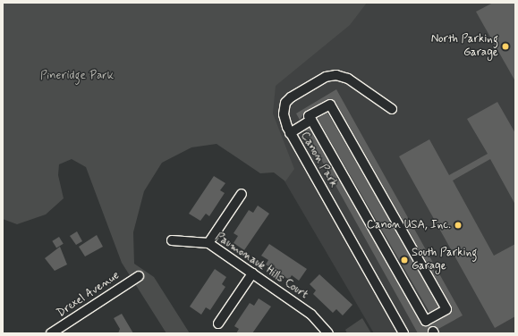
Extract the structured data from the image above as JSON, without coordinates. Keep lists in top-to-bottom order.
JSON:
{
  "streets": {
    "street": ["Canon Park", "Paumonauk Hills Court", "Drexel Avenue"]
  },
  "parks": ["Pineridge Park"],
  "places": ["North Parking Garage", "Canon USA, Inc.", "South Parking Garage"]
}
